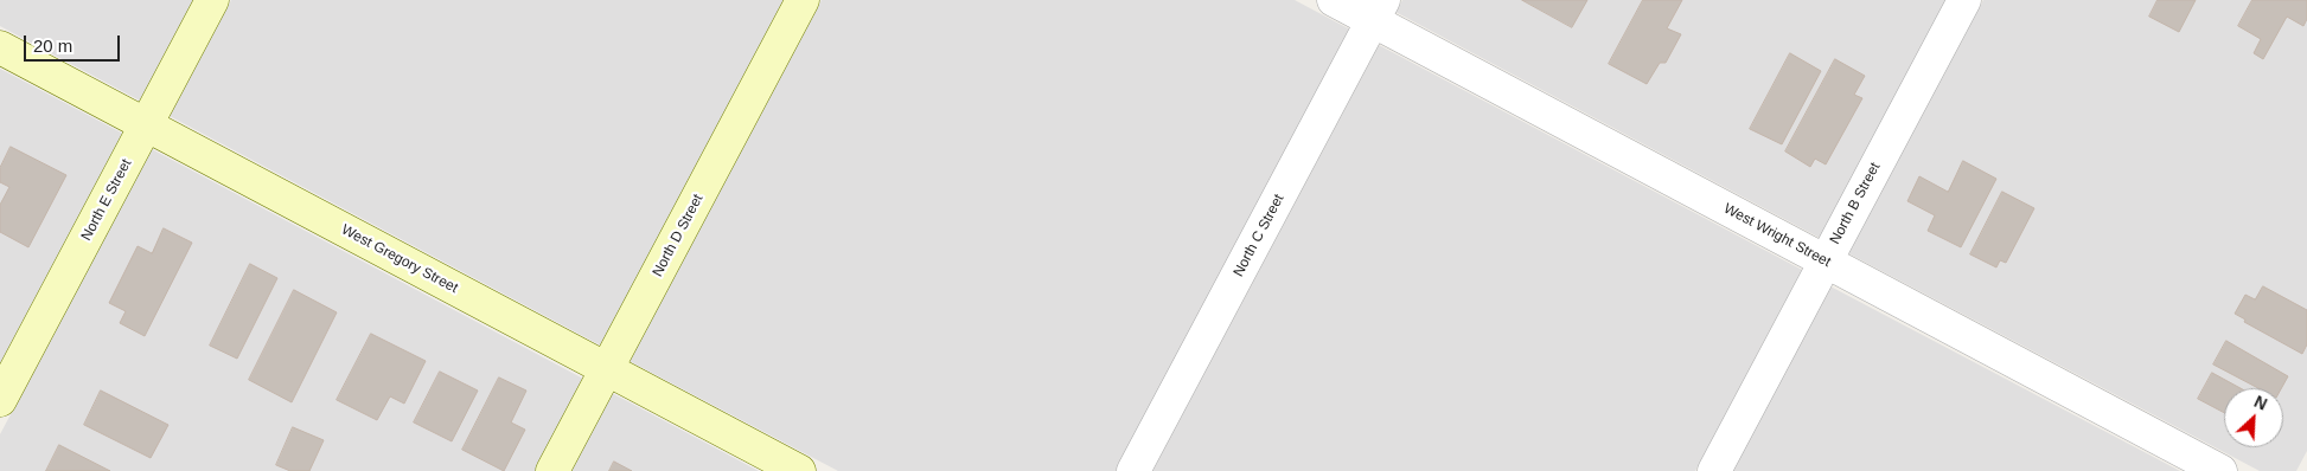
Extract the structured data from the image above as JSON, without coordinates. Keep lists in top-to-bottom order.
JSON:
{
  "streets": {
    "street": [
      "North E Street",
      "North B Street",
      "North D Street",
      "North C Street",
      "West Wright Street",
      "West Gregory Street"
    ]
  },
  "crossings": [
    ["North E Street", "West Gregory Street"],
    ["North B Street", "West Wright Street"],
    ["North D Street", "West Gregory Street"],
    ["North C Street", "West Wright Street"]
  ],
  "scale_bar": "20 m",
  "north": "top right"
}
